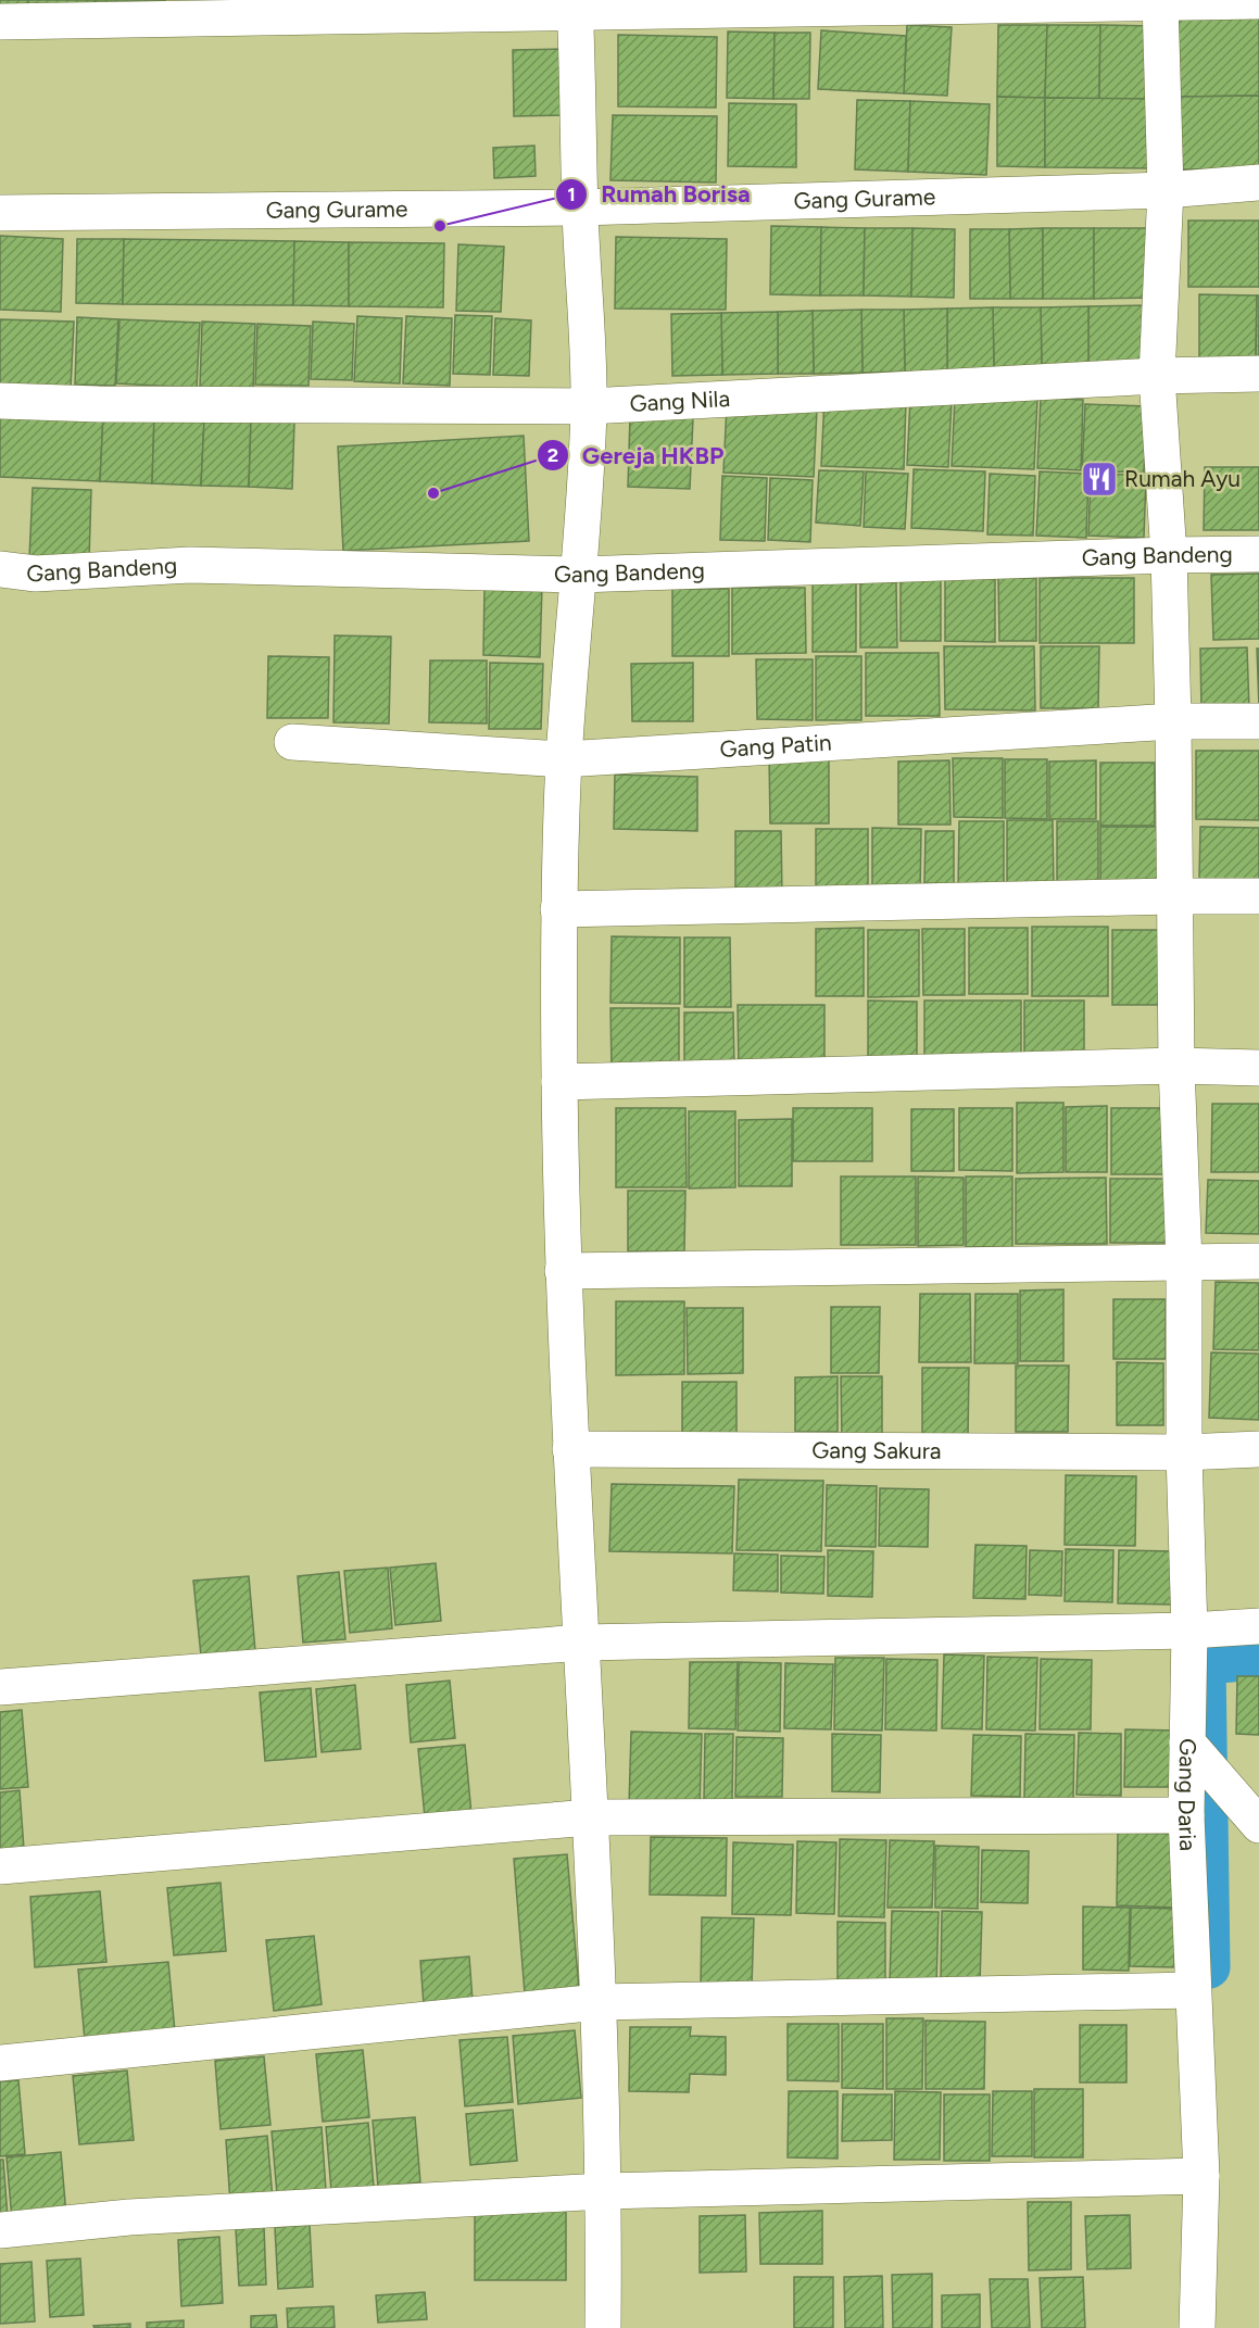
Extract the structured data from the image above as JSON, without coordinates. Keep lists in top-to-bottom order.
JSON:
{
  "streets": {
    "street": [
      "Gang Gurame",
      "Gang Nila",
      "Gang Bandeng",
      "Gang Patin",
      "Gang Sakura",
      "Gang Daria"
    ]
  },
  "crossings": [
    ["Gang Gurame", "Gang Daria"],
    ["Gang Nila", "Gang Daria"],
    ["Gang Bandeng", "Gang Daria"],
    ["Gang Patin", "Gang Daria"],
    ["Gang Sakura", "Gang Daria"]
  ],
  "places": {
    "other": ["Rumah Borisa", "Gereja HKBP"],
    "restaurant": ["Rumah Ayu"]
  }
}
